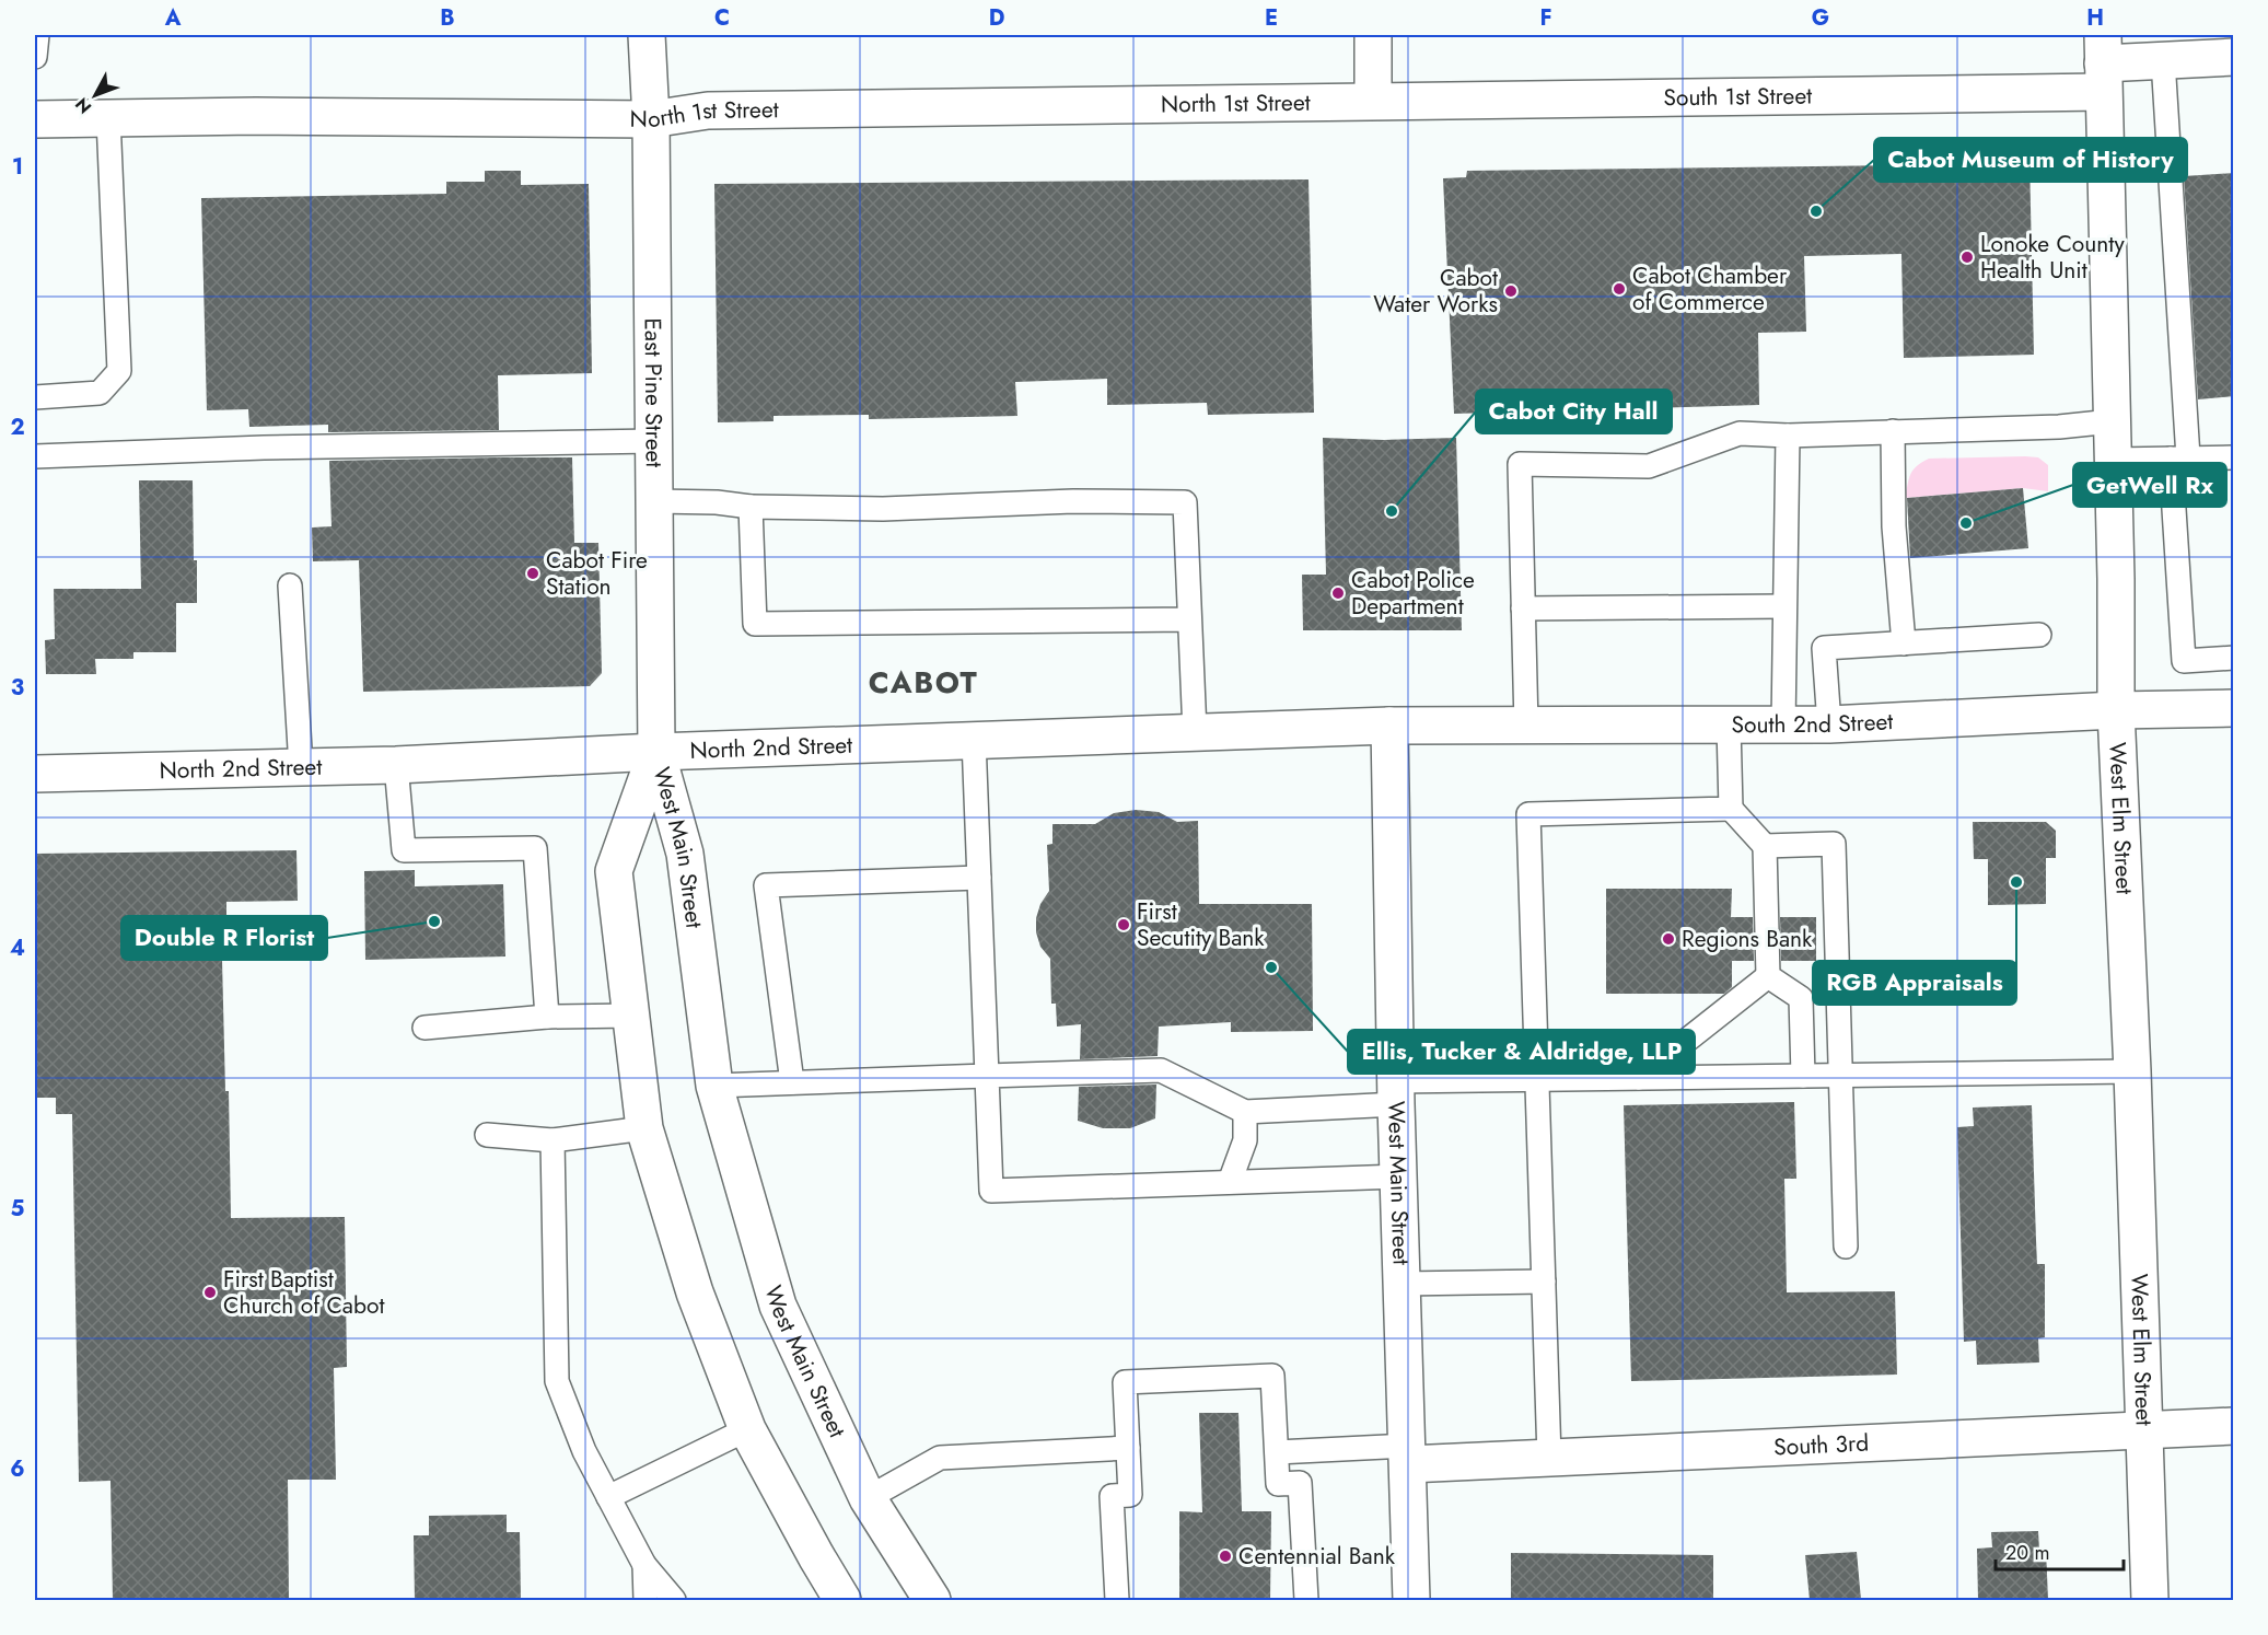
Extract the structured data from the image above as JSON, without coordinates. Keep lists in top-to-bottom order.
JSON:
{
  "streets": {
    "street": [
      "South 1st Street",
      "North 1st Street",
      "East Pine Street",
      "South 2nd Street",
      "North 2nd Street",
      "West Elm Street",
      "West Main Street",
      "South 3rd"
    ]
  },
  "crossings": [
    ["South 1st Street", "North 1st Street"],
    ["South 1st Street", "West Elm Street"],
    ["North 1st Street", "East Pine Street"],
    ["East Pine Street", "North 2nd Street"],
    ["East Pine Street", "West Main Street"],
    ["South 2nd Street", "North 2nd Street"],
    ["South 2nd Street", "West Elm Street"],
    ["South 2nd Street", "West Main Street"],
    ["North 2nd Street", "West Main Street"],
    ["West Elm Street", "South 3rd"],
    ["West Main Street", "South 3rd"]
  ],
  "districts": ["CABOT"],
  "places": [
    "Cabot Museum of History",
    "Lonoke County Health Unit",
    "Cabot Chamber of Commerce",
    "Cabot Water Works",
    "Cabot City Hall",
    "GetWell Rx",
    "Cabot Fire Station",
    "Cabot Police Department",
    "RGB Appraisals",
    "Double R Florist",
    "First Secutity Bank",
    "Regions Bank",
    "Ellis, Tucker & Aldridge, LLP",
    "First Baptist Church of Cabot",
    "Centennial Bank"
  ],
  "scale_bar": "20 m",
  "north": "bottom left",
  "grid": {
    "columns": [
      "A",
      "B",
      "C",
      "D",
      "E",
      "F",
      "G",
      "H"
    ],
    "rows": [
      "1",
      "2",
      "3",
      "4",
      "5",
      "6"
    ]
  }
}
